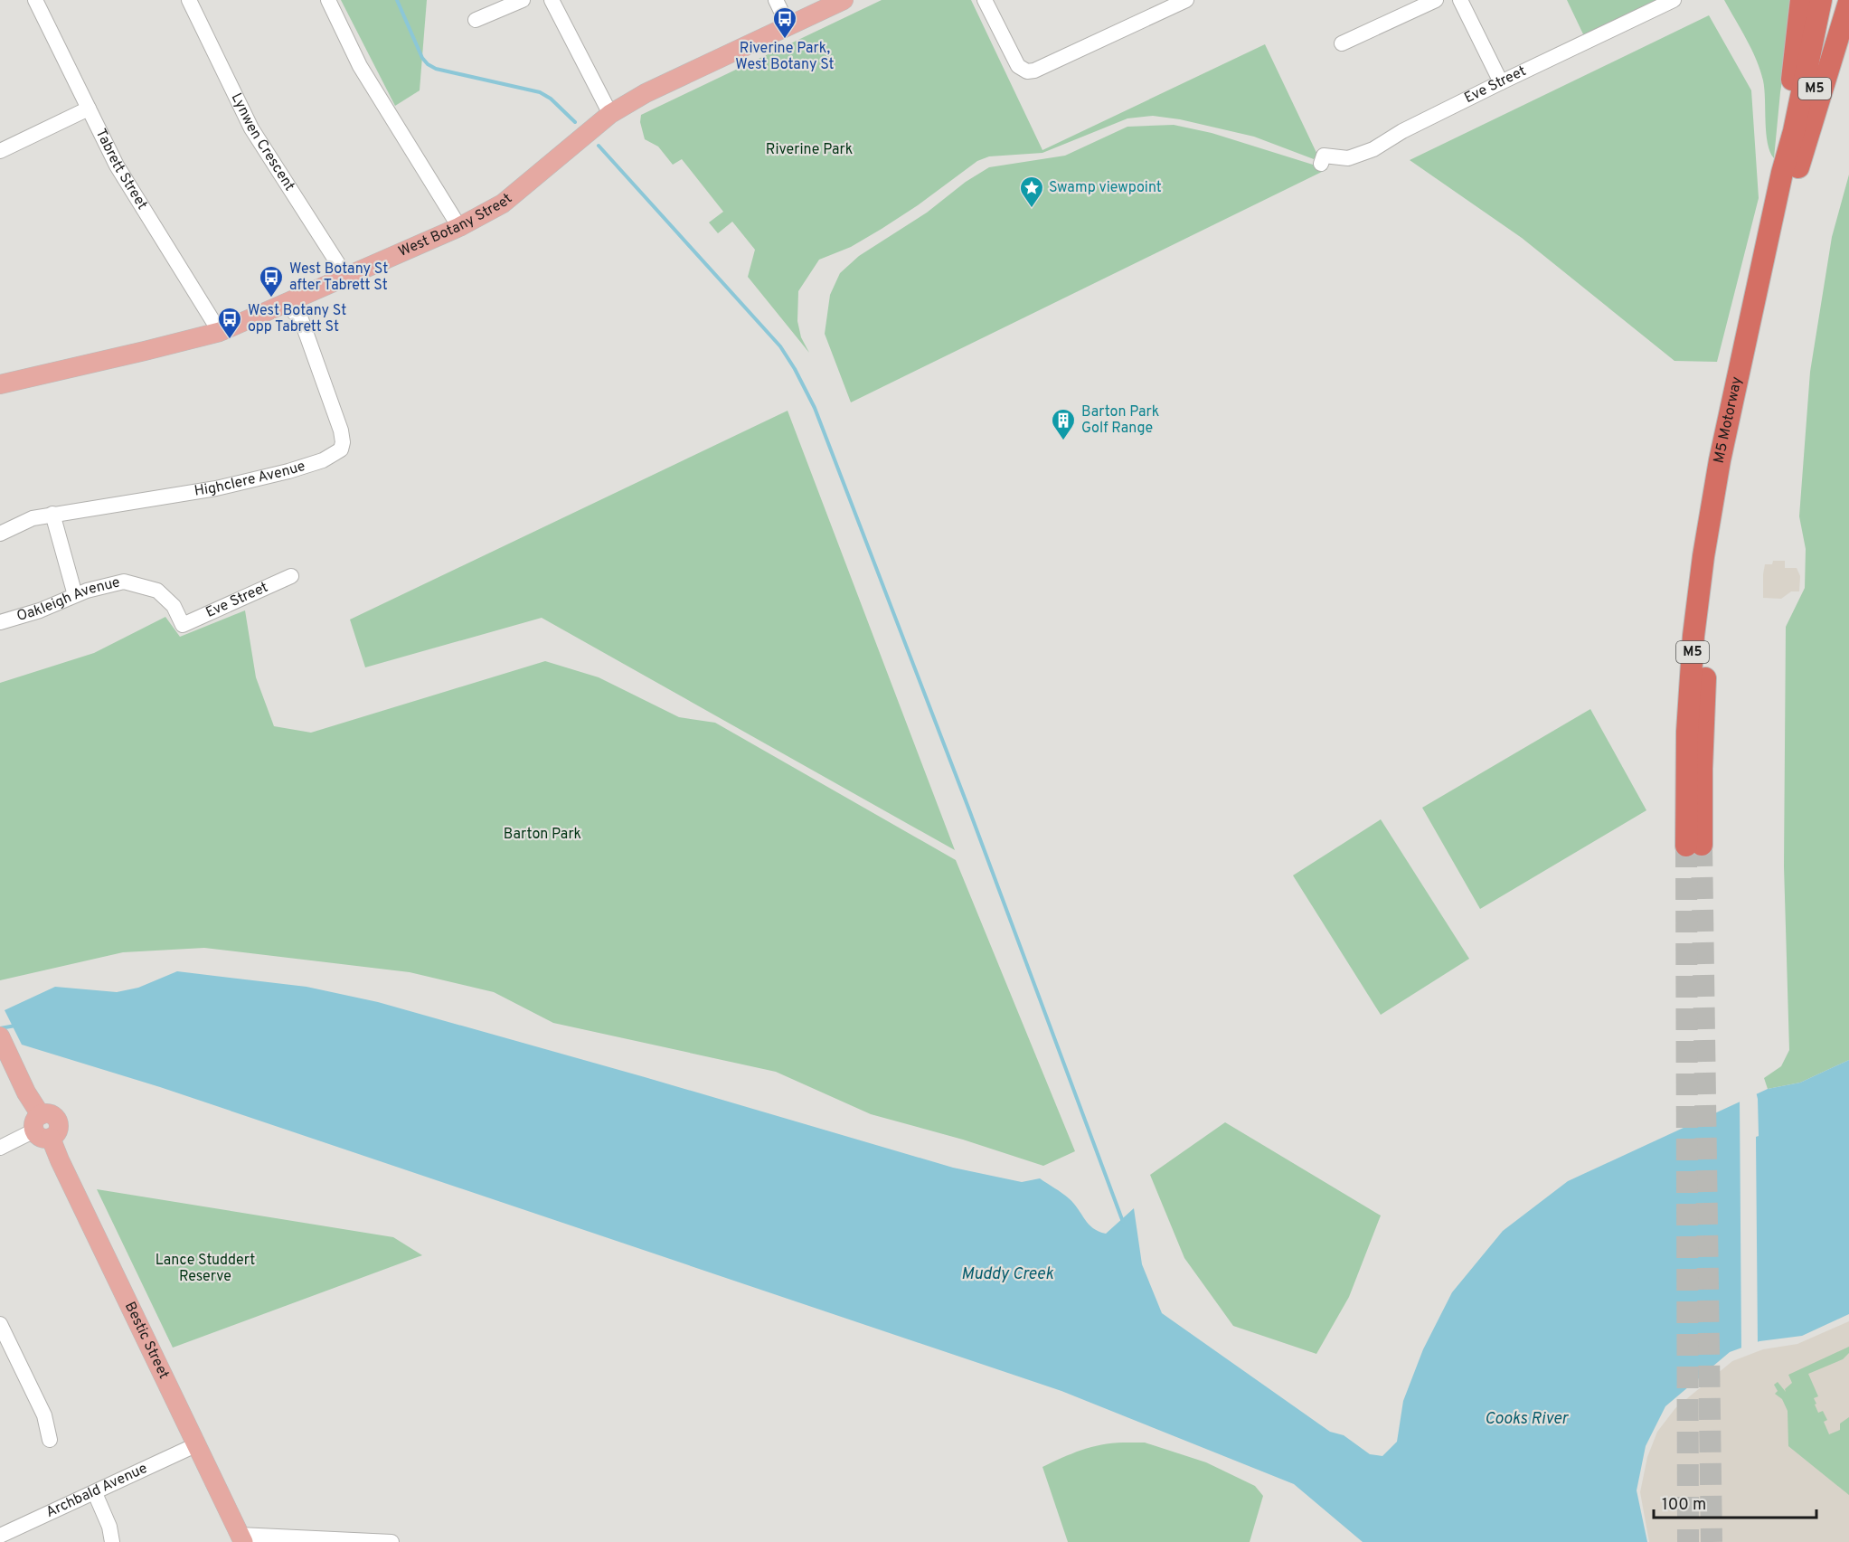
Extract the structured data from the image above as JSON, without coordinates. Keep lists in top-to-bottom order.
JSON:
{
  "streets": {
    "highway": ["M5", "M5 Motorway"],
    "main road": ["West Botany Street", "Bestic Street"],
    "street": [
      "Eve Street",
      "Lynwen Crescent",
      "Tabrett Street",
      "Highclere Avenue",
      "Oakleigh Avenue",
      "Archbald Avenue"
    ]
  },
  "crossings": [
    ["Eve Street", "Oakleigh Avenue"],
    ["Lynwen Crescent", "West Botany Street"],
    ["Tabrett Street", "West Botany Street"],
    ["West Botany Street", "Highclere Avenue"],
    ["Bestic Street", "Archbald Avenue"]
  ],
  "water": ["Muddy Creek", "Cooks River"],
  "parks": ["Riverine Park", "Barton Park", "Lance Studdert Reserve"],
  "places": {
    "bus stop": ["Riverine Park, West Botany St", "West Botany St after Tabrett St", "West Botany St opp Tabrett St"],
    "place": ["Swamp viewpoint"],
    "building": ["Barton Park Golf Range"]
  },
  "scale_bar": "100 m"
}
